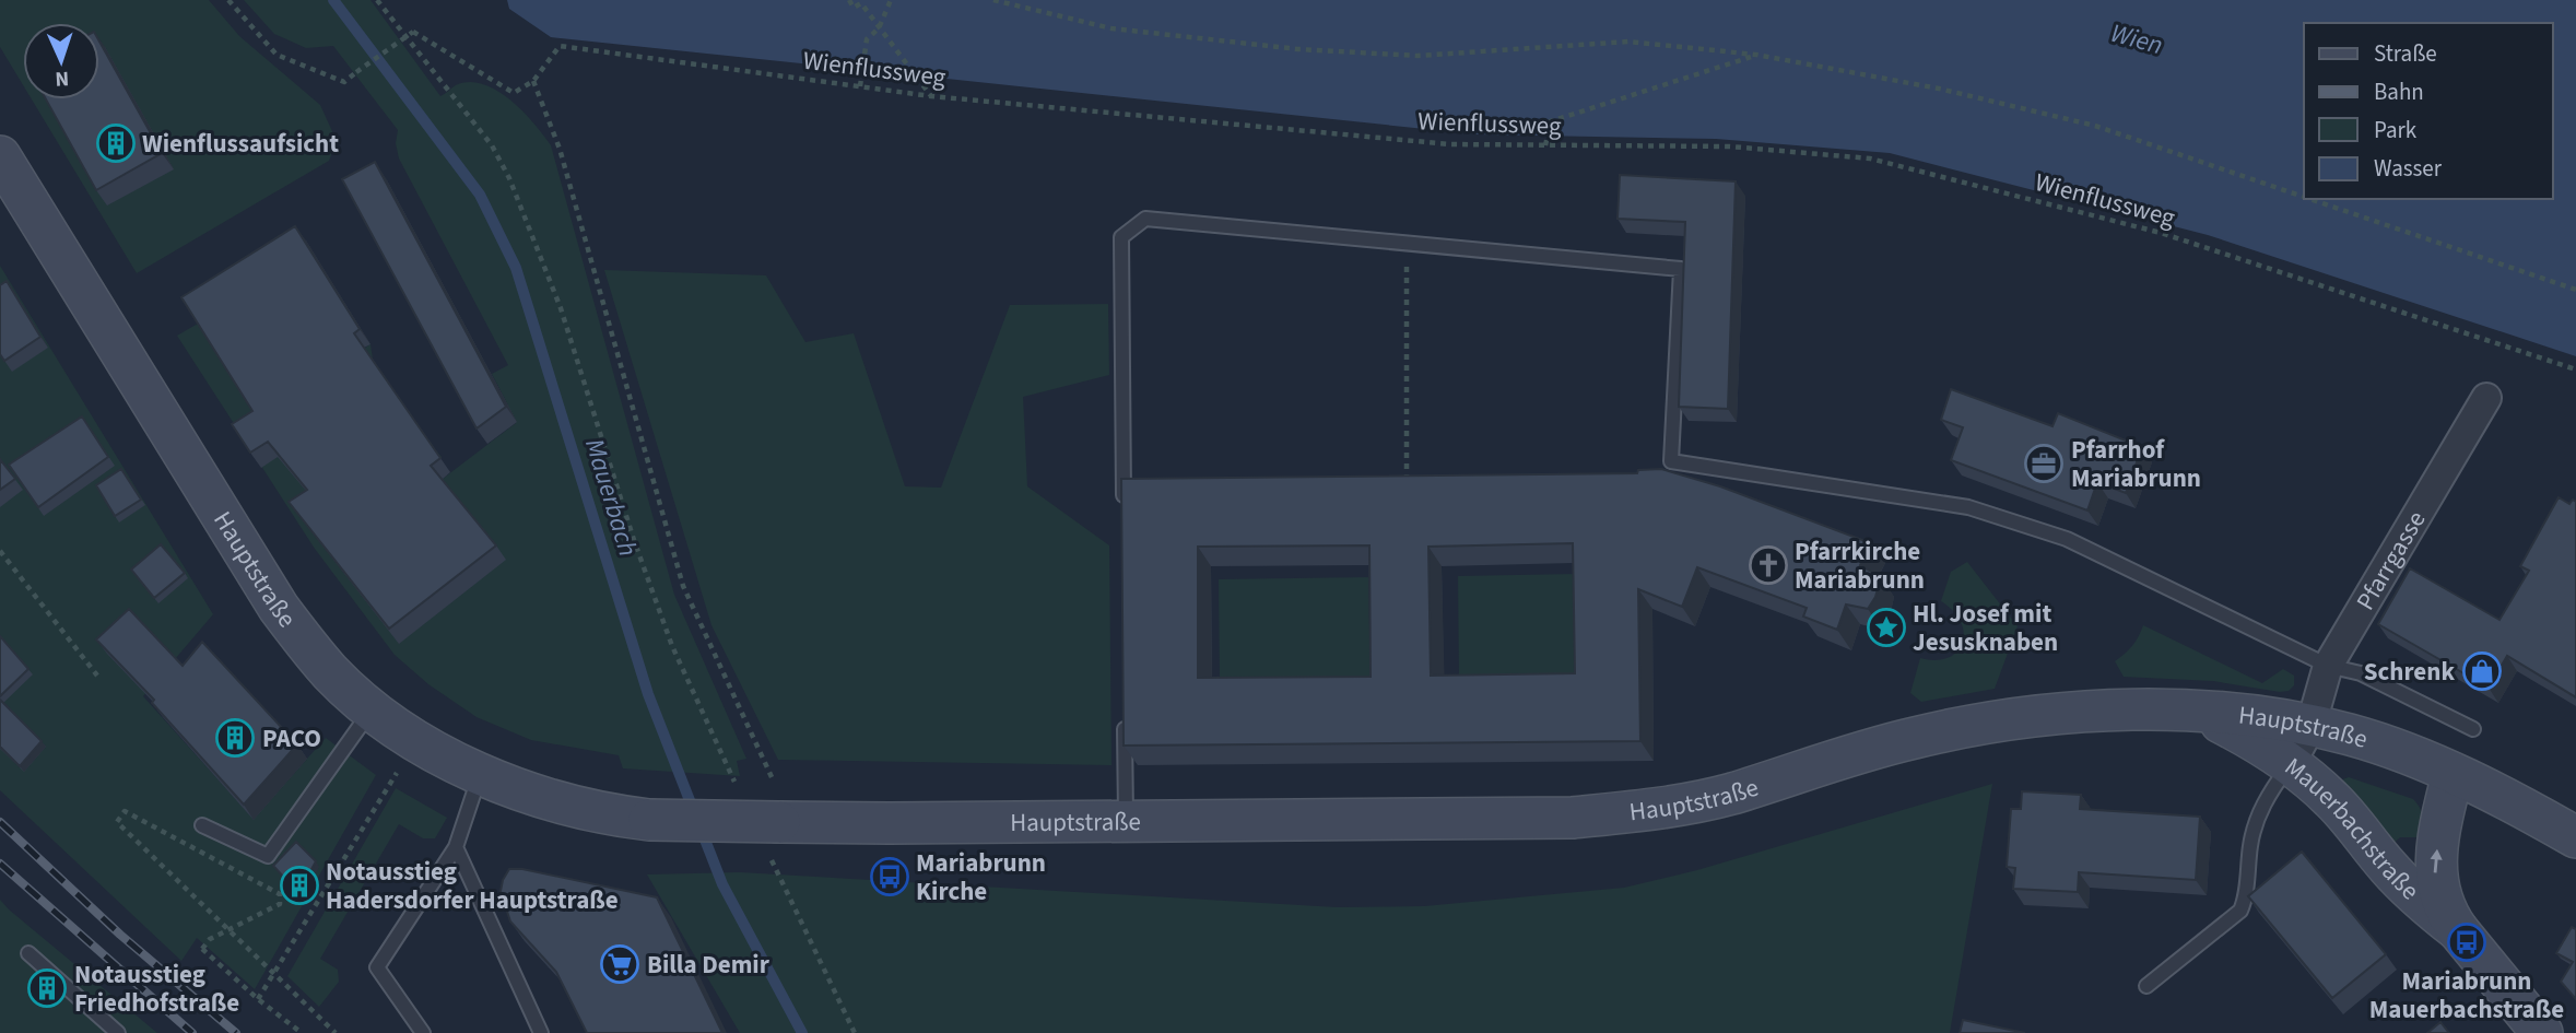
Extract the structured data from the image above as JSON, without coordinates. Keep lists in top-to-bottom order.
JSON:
{
  "streets": {
    "main road": ["Hauptstraße", "Mauerbachstraße"],
    "street": ["Pfarrgasse"],
    "path": ["Wienflussweg"]
  },
  "crossings": [
    ["Pfarrgasse", "Hauptstraße"],
    ["Pfarrgasse", "Mauerbachstraße"],
    ["Hauptstraße", "Mauerbachstraße"]
  ],
  "water": ["Wien", "Mauerbach"],
  "places": {
    "building": [
      "Wienflussaufsicht",
      "PACO",
      "Notausstieg Hadersdorfer Hauptstraße",
      "Notausstieg Friedhofstraße"
    ],
    "office": ["Pfarrhof Mariabrunn"],
    "church": ["Pfarrkirche Mariabrunn"],
    "place": ["Hl. Josef mit Jesusknaben"],
    "shop": ["Schrenk"],
    "bus stop": ["Mariabrunn Kirche", "Mariabrunn Mauerbachstraße"],
    "supermarket": ["Billa Demir"]
  },
  "legend": [
    "Straße",
    "Bahn",
    "Park",
    "Wasser"
  ],
  "north": "bottom"
}
